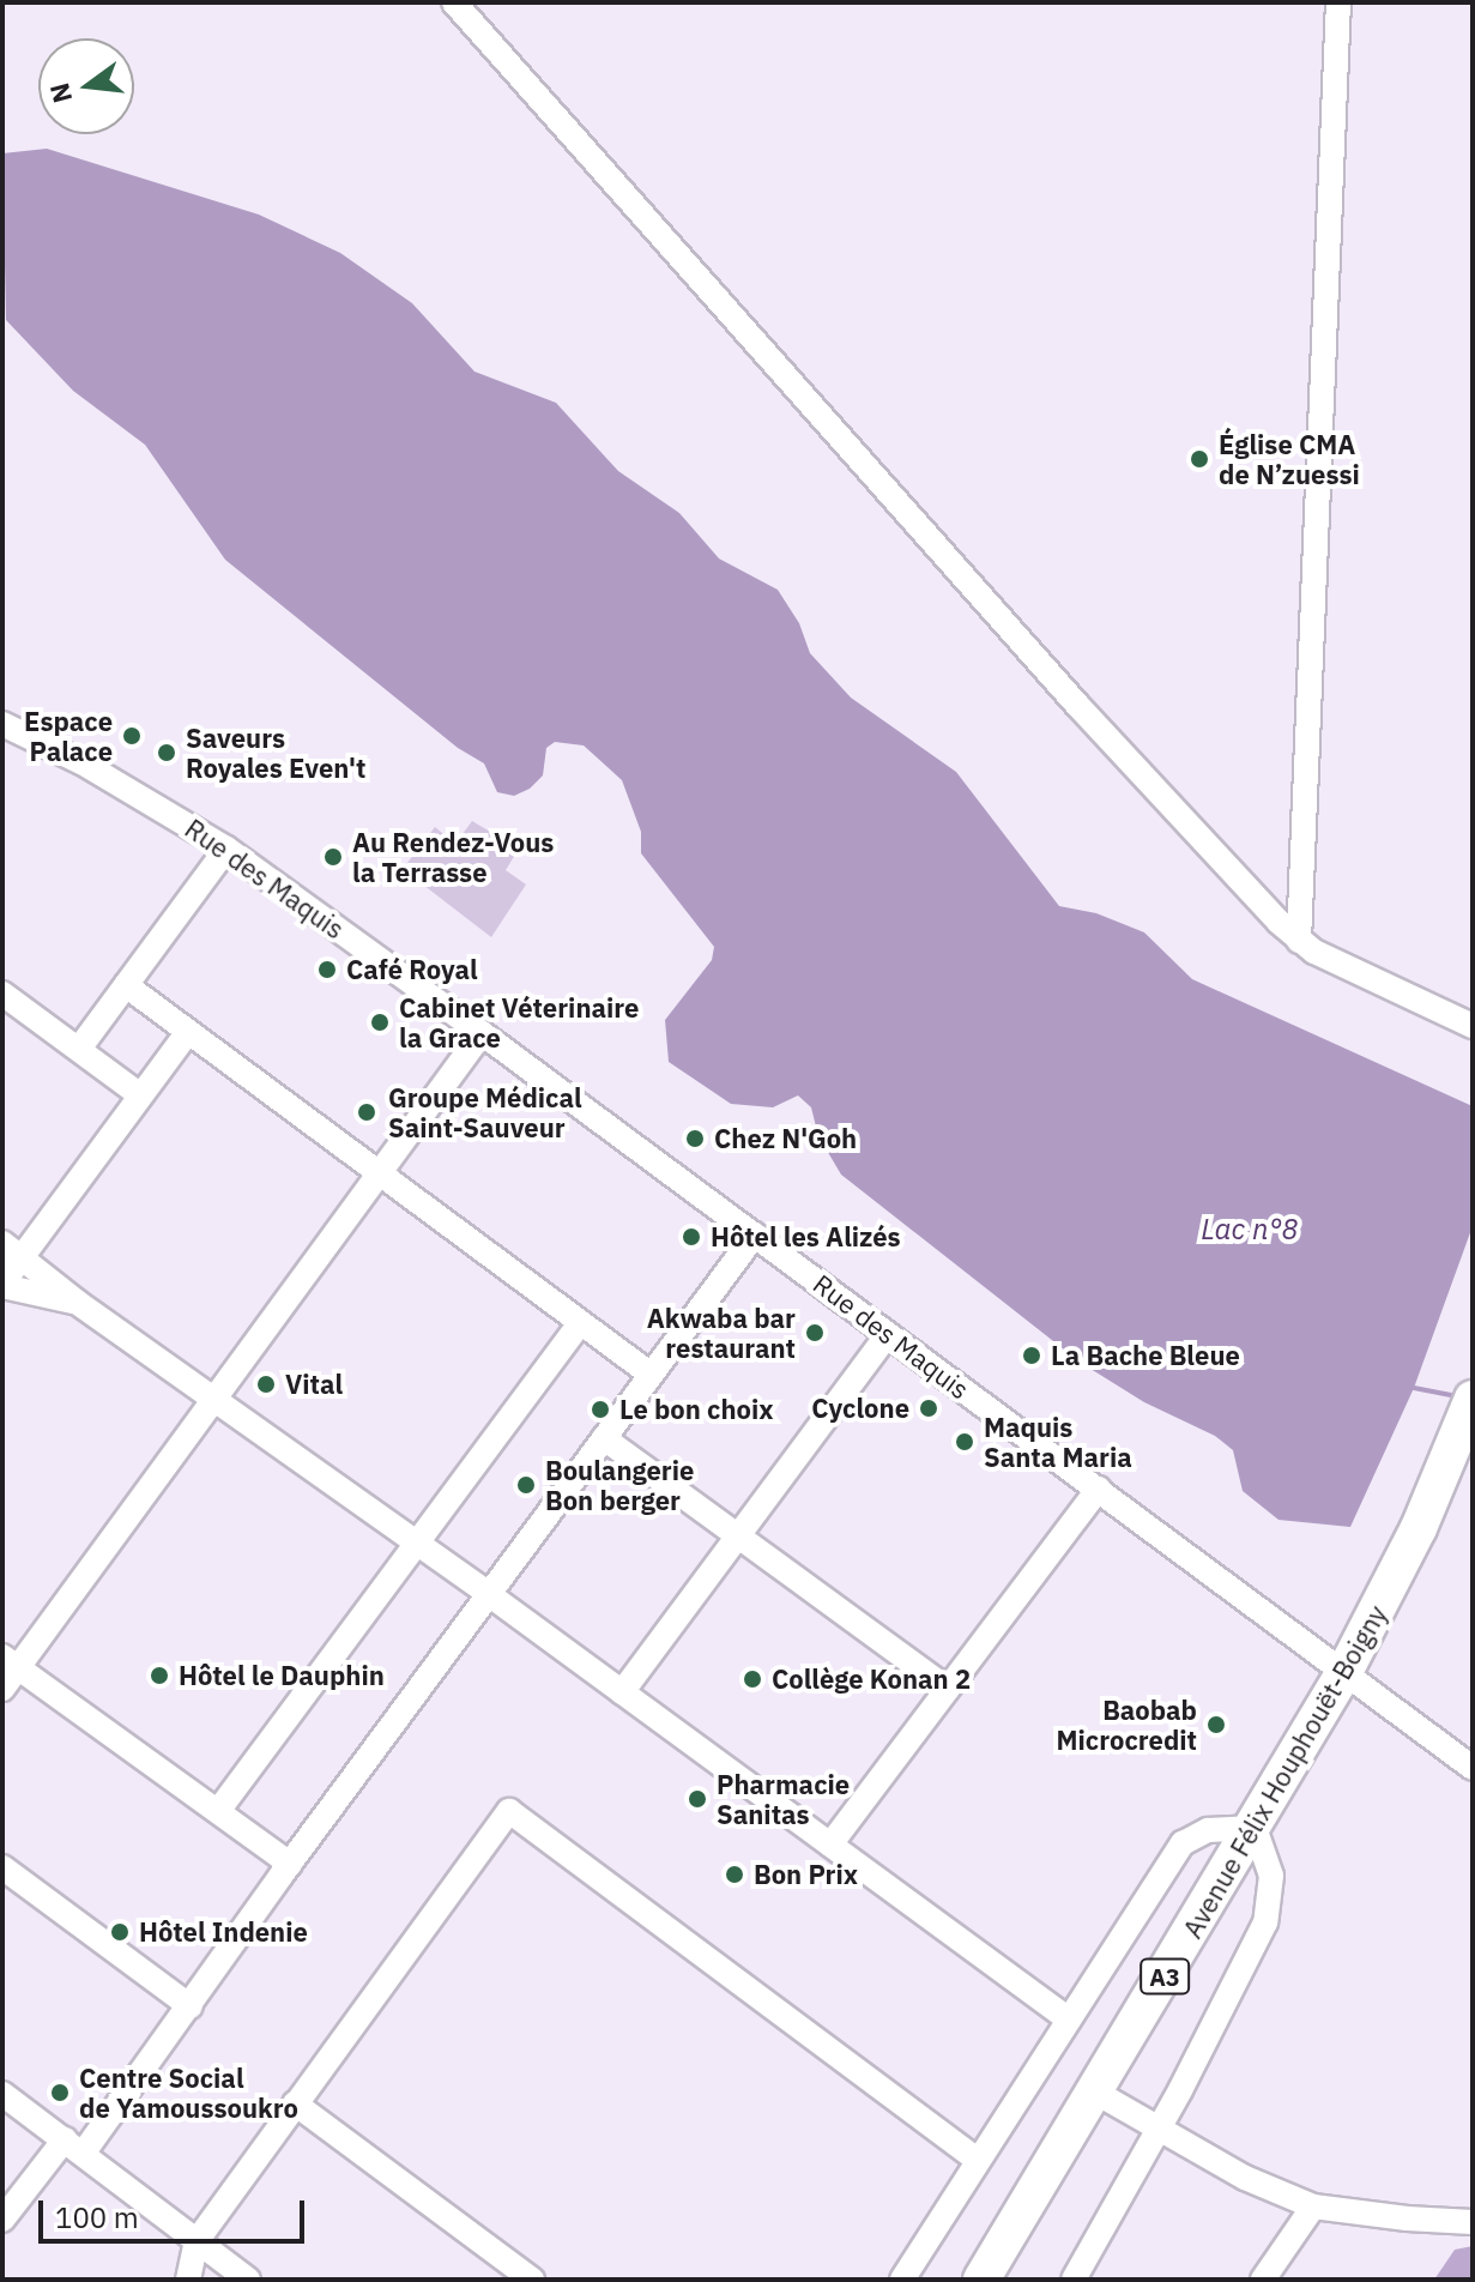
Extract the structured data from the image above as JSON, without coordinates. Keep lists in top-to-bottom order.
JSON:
{
  "streets": {
    "highway": ["Avenue Félix Houphouët-Boigny", "A3"],
    "street": ["Rue des Maquis"]
  },
  "crossings": [
    ["Rue des Maquis", "Avenue Félix Houphouët-Boigny"]
  ],
  "water": ["Lac n°8"],
  "places": [
    "Église CMA de N’zuessi",
    "Espace Palace",
    "Saveurs Royales Even't",
    "Au Rendez-Vous la Terrasse",
    "Café Royal",
    "Cabinet Véterinaire la Grace",
    "Groupe Médical Saint-Sauveur",
    "Chez N'Goh",
    "Hôtel les Alizés",
    "Akwaba bar restaurant",
    "La Bache Bleue",
    "Vital",
    "Cyclone",
    "Le bon choix",
    "Maquis Santa Maria",
    "Boulangerie Bon berger",
    "Hôtel le Dauphin",
    "Collège Konan 2",
    "Baobab Microcredit",
    "Pharmacie Sanitas",
    "Bon Prix",
    "Hôtel Indenie",
    "Centre Social de Yamoussoukro"
  ],
  "scale_bar": "100 m",
  "north": "left"
}
